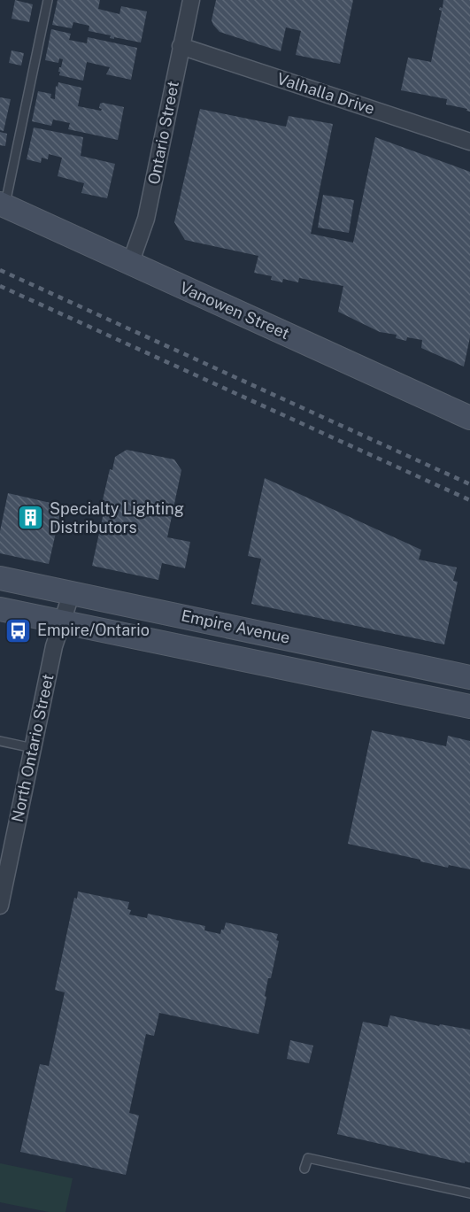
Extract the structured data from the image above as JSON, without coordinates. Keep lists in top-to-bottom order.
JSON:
{
  "streets": {
    "main road": ["Vanowen Street", "Empire Avenue"],
    "street": ["Valhalla Drive", "Ontario Street", "North Ontario Street"]
  },
  "crossings": [
    ["Valhalla Drive", "Ontario Street"],
    ["Ontario Street", "Vanowen Street"],
    ["Empire Avenue", "North Ontario Street"]
  ],
  "places": {
    "building": ["Specialty Lighting Distributors"],
    "bus stop": ["Empire/Ontario"]
  }
}
